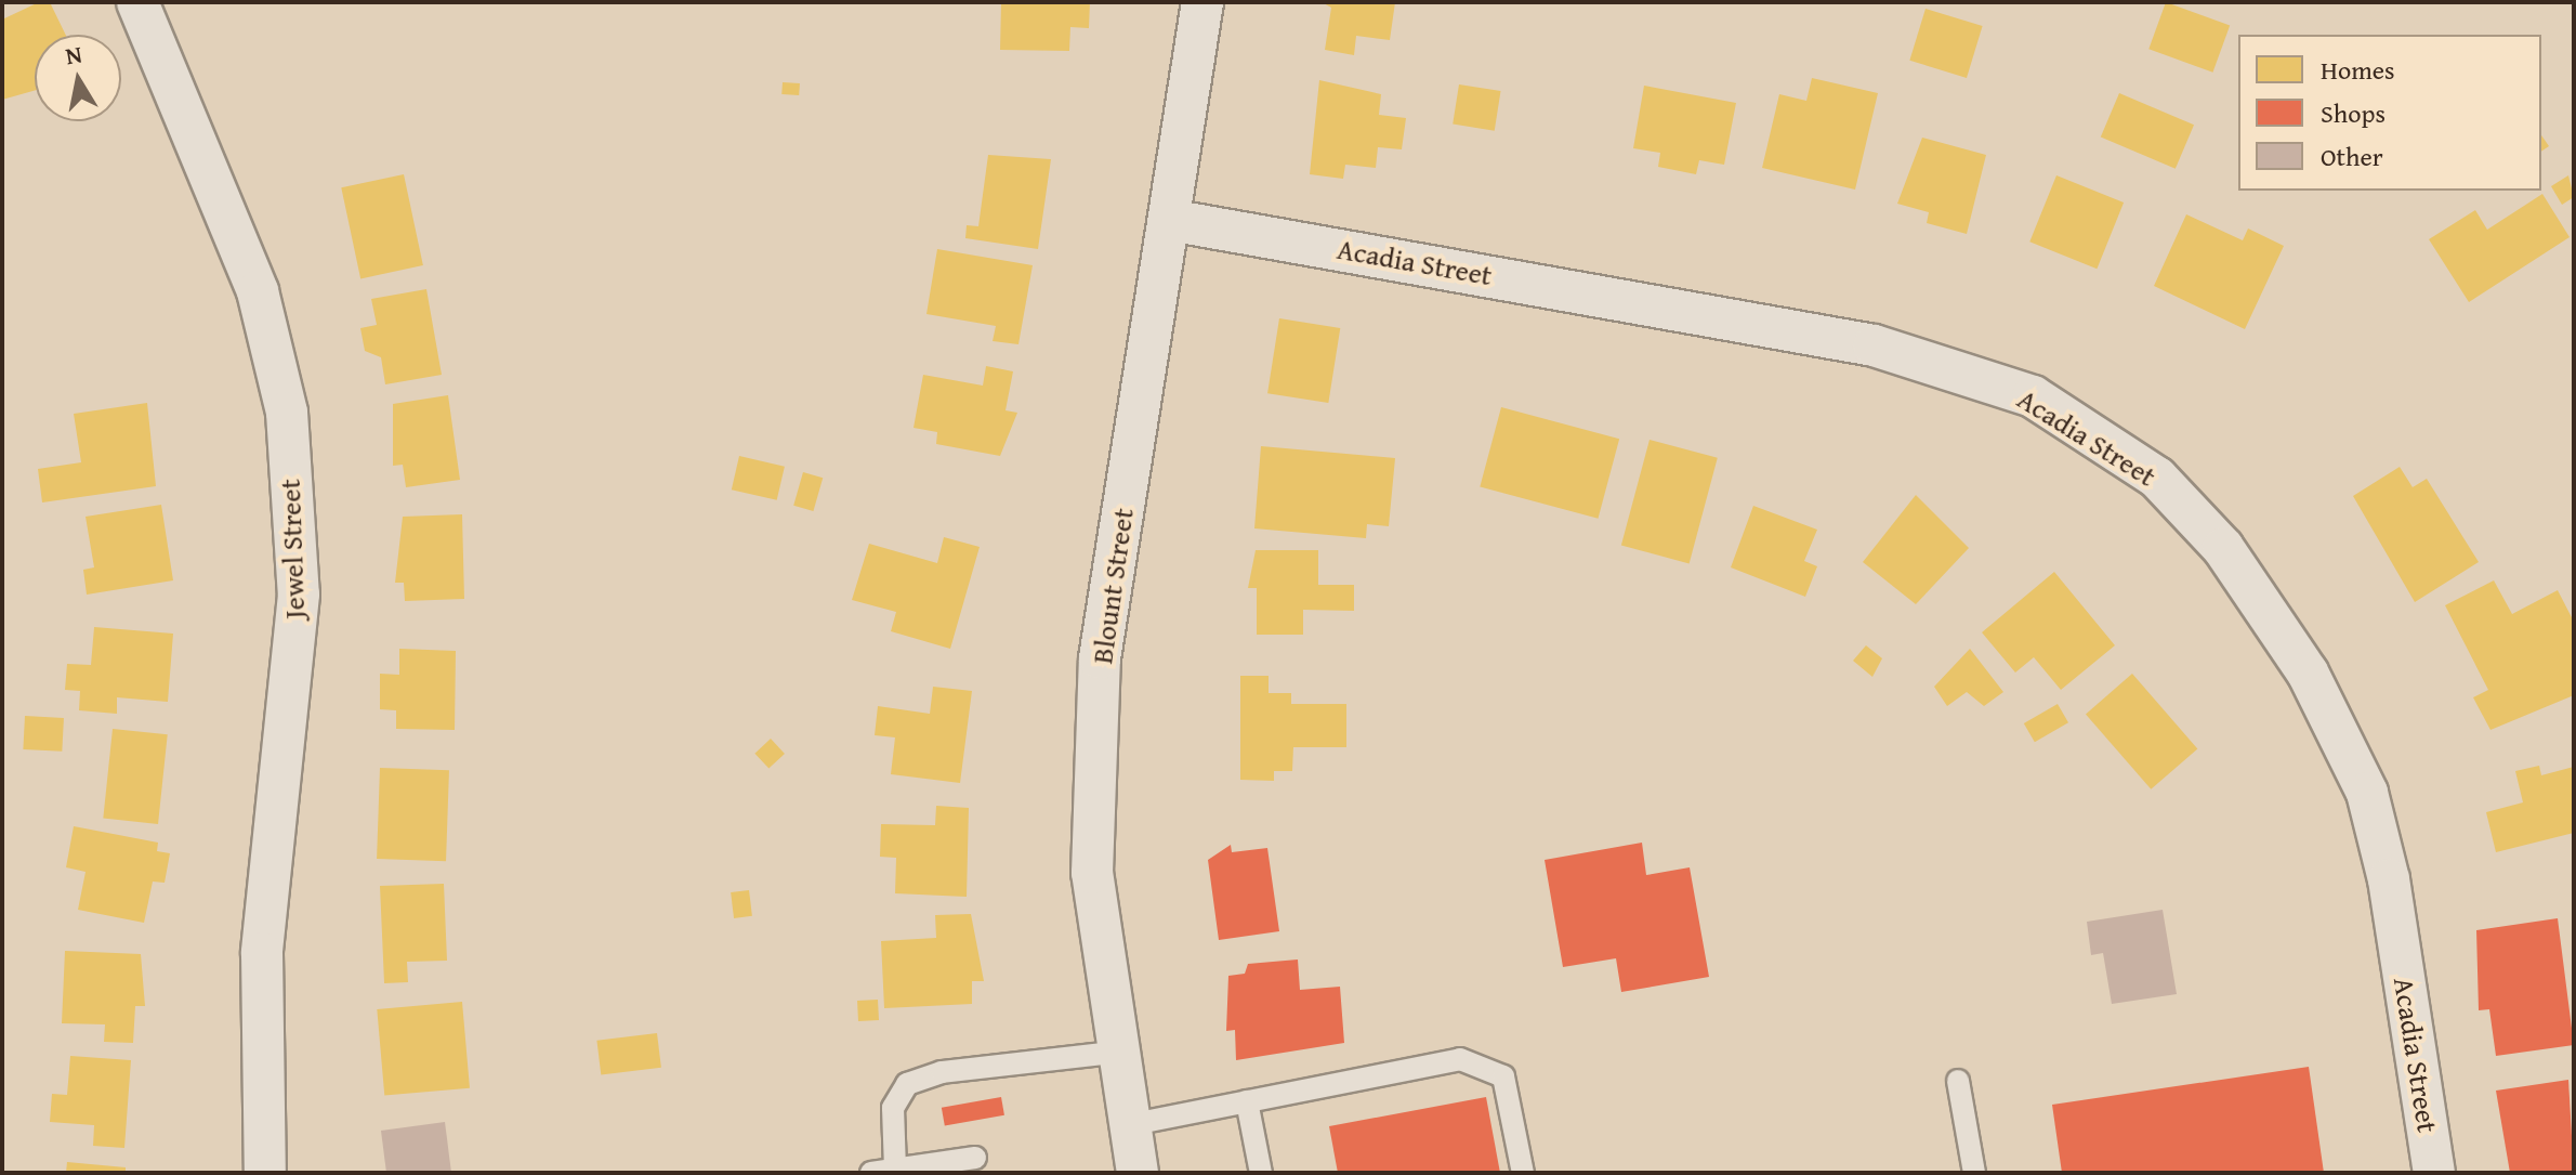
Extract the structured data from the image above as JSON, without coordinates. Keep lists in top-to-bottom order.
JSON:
{
  "streets": {
    "street": ["Acadia Street", "Jewel Street", "Blount Street"]
  },
  "crossings": [
    ["Acadia Street", "Blount Street"]
  ],
  "legend": ["Homes", "Shops", "Other"],
  "north": "top"
}
